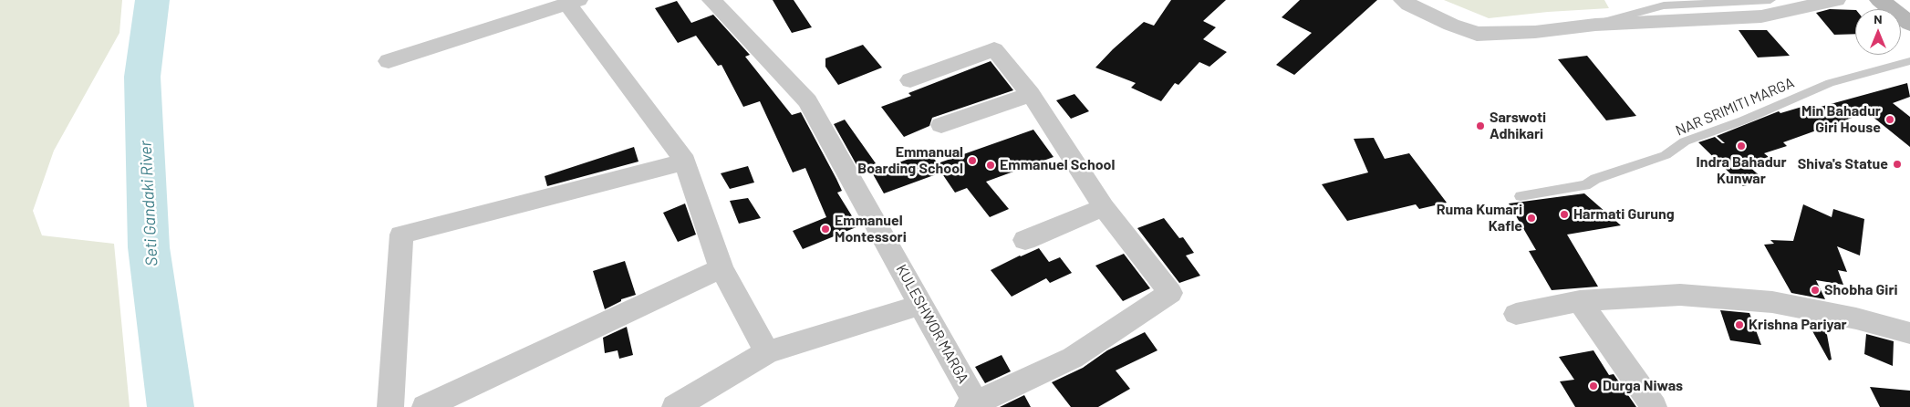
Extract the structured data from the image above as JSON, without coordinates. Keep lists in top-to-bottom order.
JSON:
{
  "streets": {
    "street": ["KULESHWOR MARGA"],
    "lane": ["NAR SRIMITI MARGA"]
  },
  "water": ["Seti Gandaki River"],
  "places": [
    "Min Bahadur Giri House",
    "Sarswoti Adhikari",
    "Indra Bahadur Kunwar",
    "Emmanual Boarding School",
    "Shiva's Statue",
    "Emmanuel School",
    "Harmati Gurung",
    "Ruma Kumari Kafle",
    "Emmanuel Montessori",
    "Shobha Giri",
    "Krishna Pariyar",
    "Durga Niwas"
  ],
  "north": "top"
}
